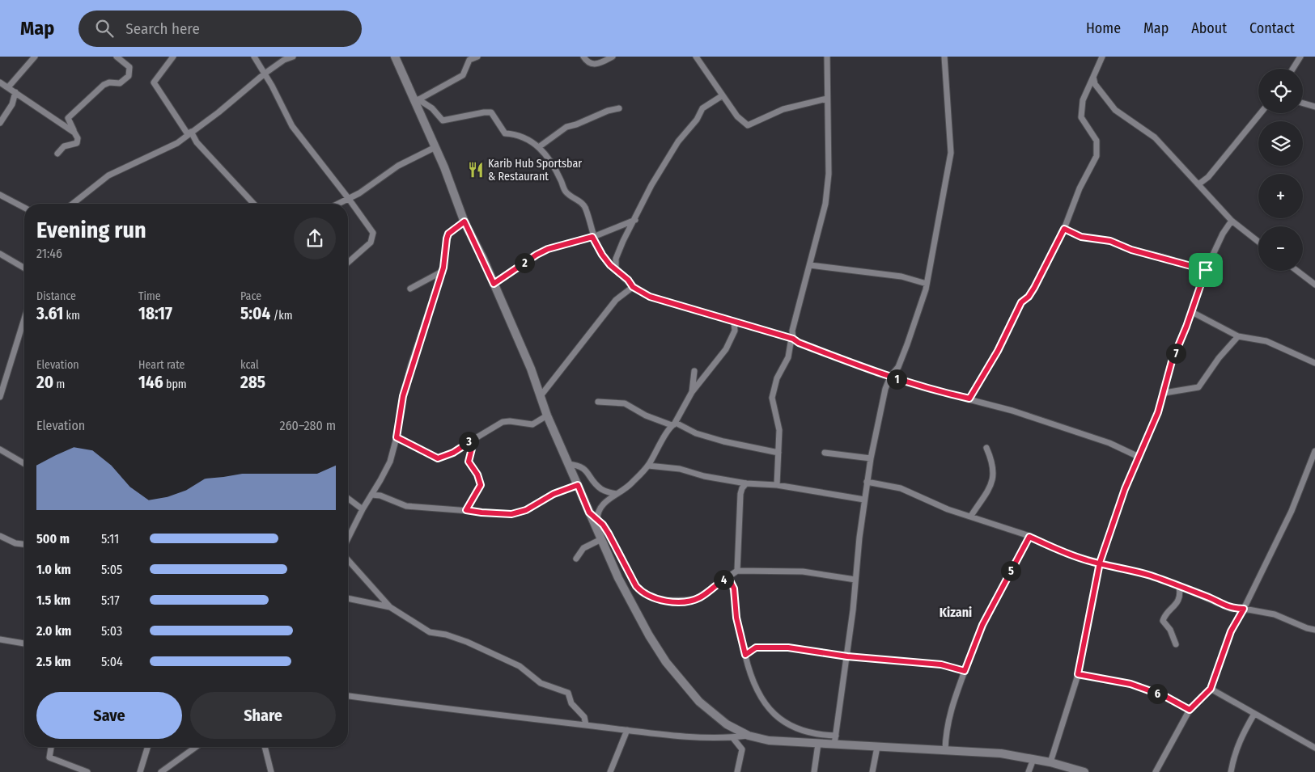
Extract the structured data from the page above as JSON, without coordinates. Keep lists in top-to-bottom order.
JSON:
{
  "districts": ["Kizani"],
  "places": {
    "restaurant": ["Karib Hub Sportsbar & Restaurant"]
  },
  "page": {
    "header": "Map",
    "search": "Search here",
    "nav": [
      "Home",
      "Map",
      "About",
      "Contact"
    ],
    "map_buttons": ["+", "−"],
    "heading": ["Evening run", "21:46"],
    "pins": [
      "2",
      "7",
      "1",
      "3",
      "5",
      "4",
      "6"
    ],
    "stats": [
      ["Distance", "3.61 km"],
      ["Time", "18:17"],
      ["Pace", "5:04 /km"],
      ["Elevation", "20 m"],
      ["Heart rate", "146 bpm"],
      ["kcal", "285"]
    ],
    "chart": ["Elevation", "260–280 m"],
    "list": [
      {
        "name": "500 m",
        "note": "5:11"
      },
      {
        "name": "1.0 km",
        "note": "5:05"
      },
      {
        "name": "1.5 km",
        "note": "5:17"
      },
      {
        "name": "2.0 km",
        "note": "5:03"
      },
      {
        "name": "2.5 km",
        "note": "5:04"
      }
    ],
    "buttons": ["Save", "Share"]
  }
}
